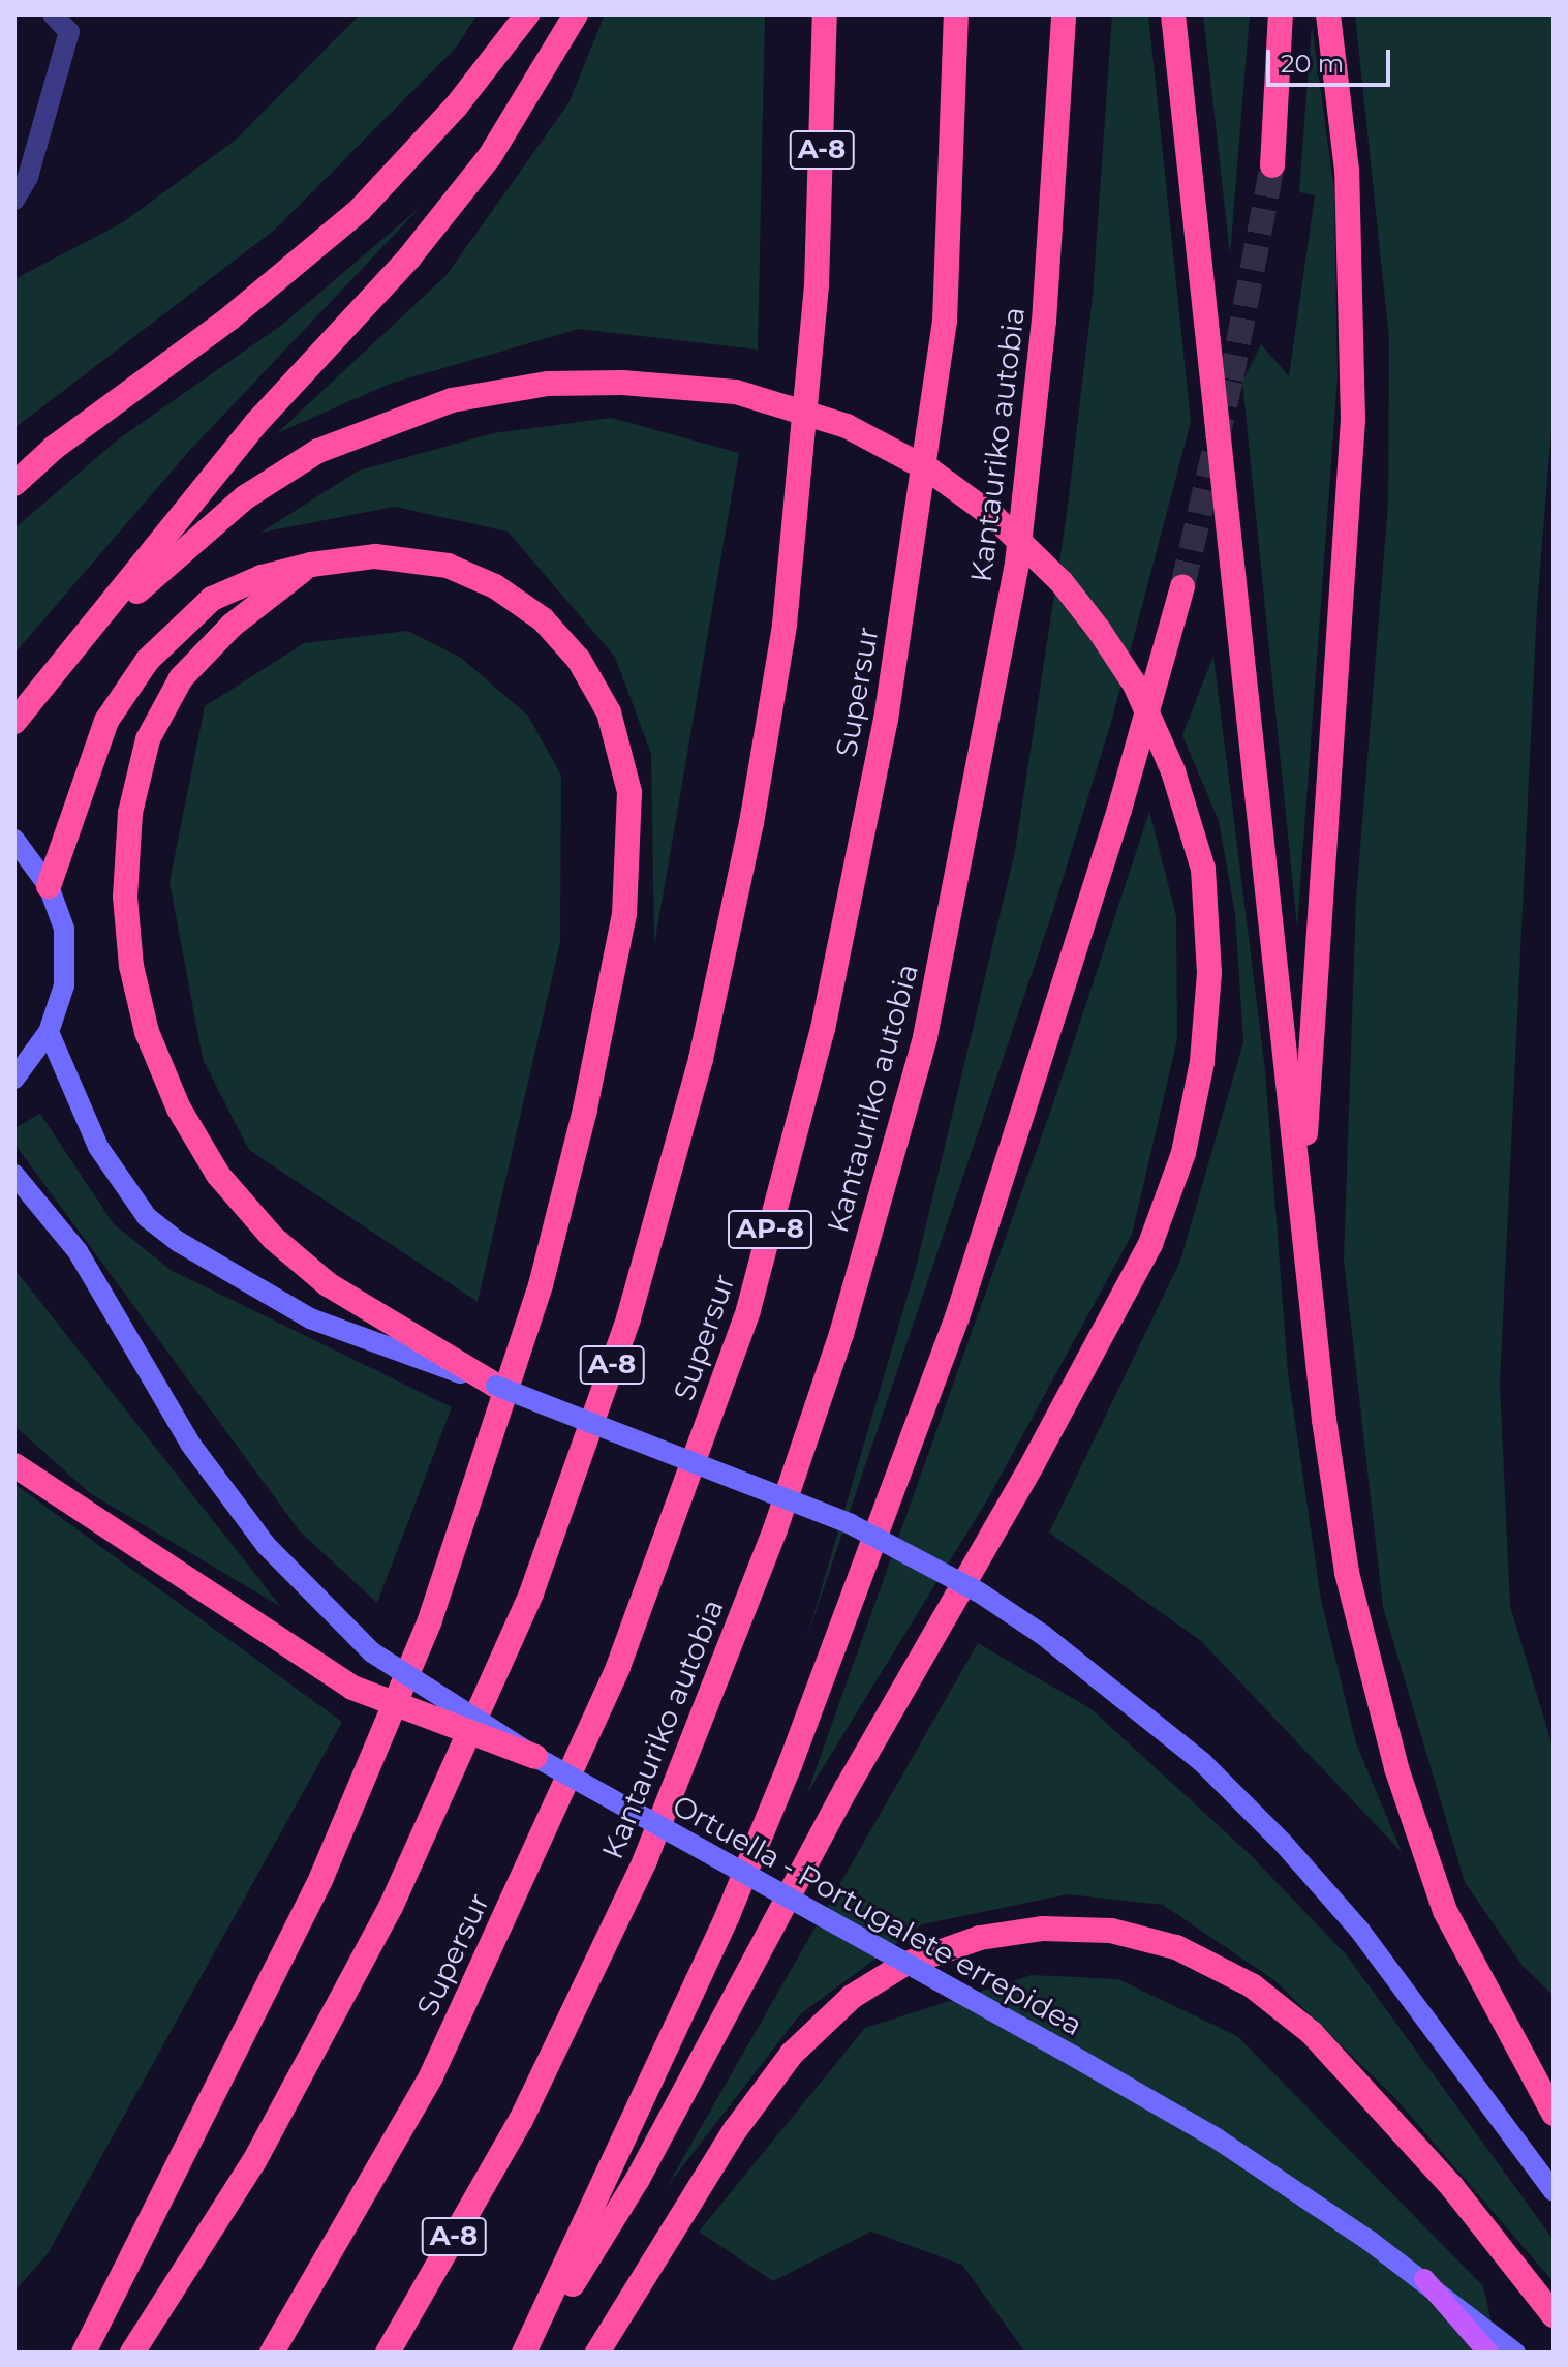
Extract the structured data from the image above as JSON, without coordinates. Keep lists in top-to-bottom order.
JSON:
{
  "streets": {
    "highway": [
      "A-8",
      "Kantauriko autobia",
      "Supersur",
      "AP-8"
    ],
    "street": ["Ortuella - Portugalete errepidea"]
  },
  "scale_bar": "20 m"
}
